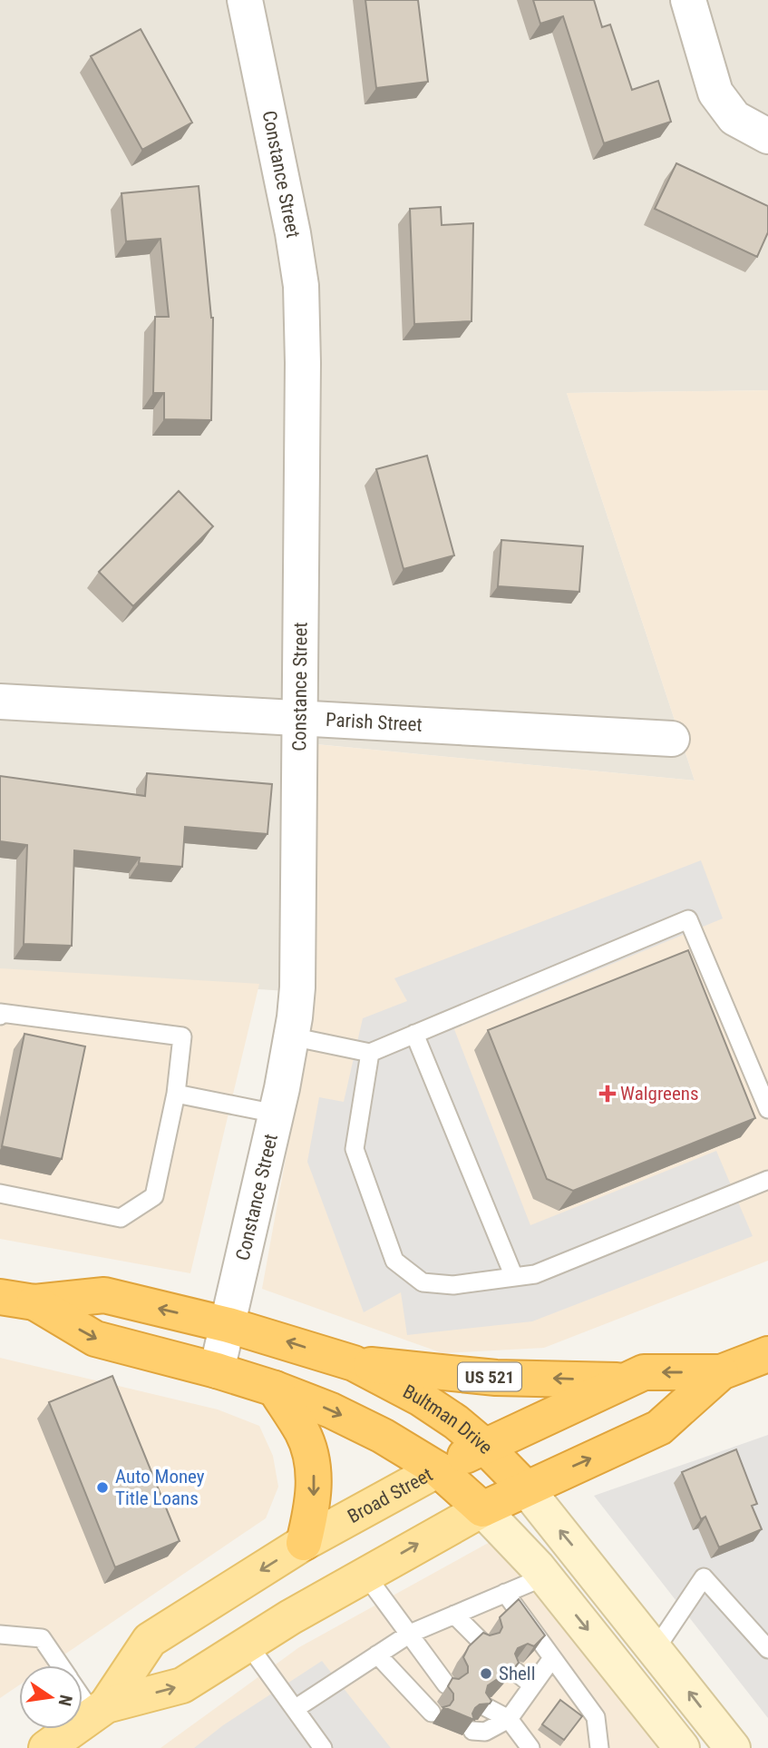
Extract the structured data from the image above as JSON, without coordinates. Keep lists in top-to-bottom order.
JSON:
{
  "streets": {
    "highway": ["US 521", "Bultman Drive", "Broad Street"],
    "street": ["Constance Street", "Parish Street"]
  },
  "crossings": [
    ["Constance Street", "Parish Street"],
    ["Constance Street", "Bultman Drive"],
    ["US 521", "Bultman Drive"],
    ["US 521", "Broad Street"],
    ["Bultman Drive", "Broad Street"]
  ],
  "places": {
    "health": ["Walgreens"],
    "other": ["Auto Money Title Loans", "Shell"]
  },
  "north": "right"
}
